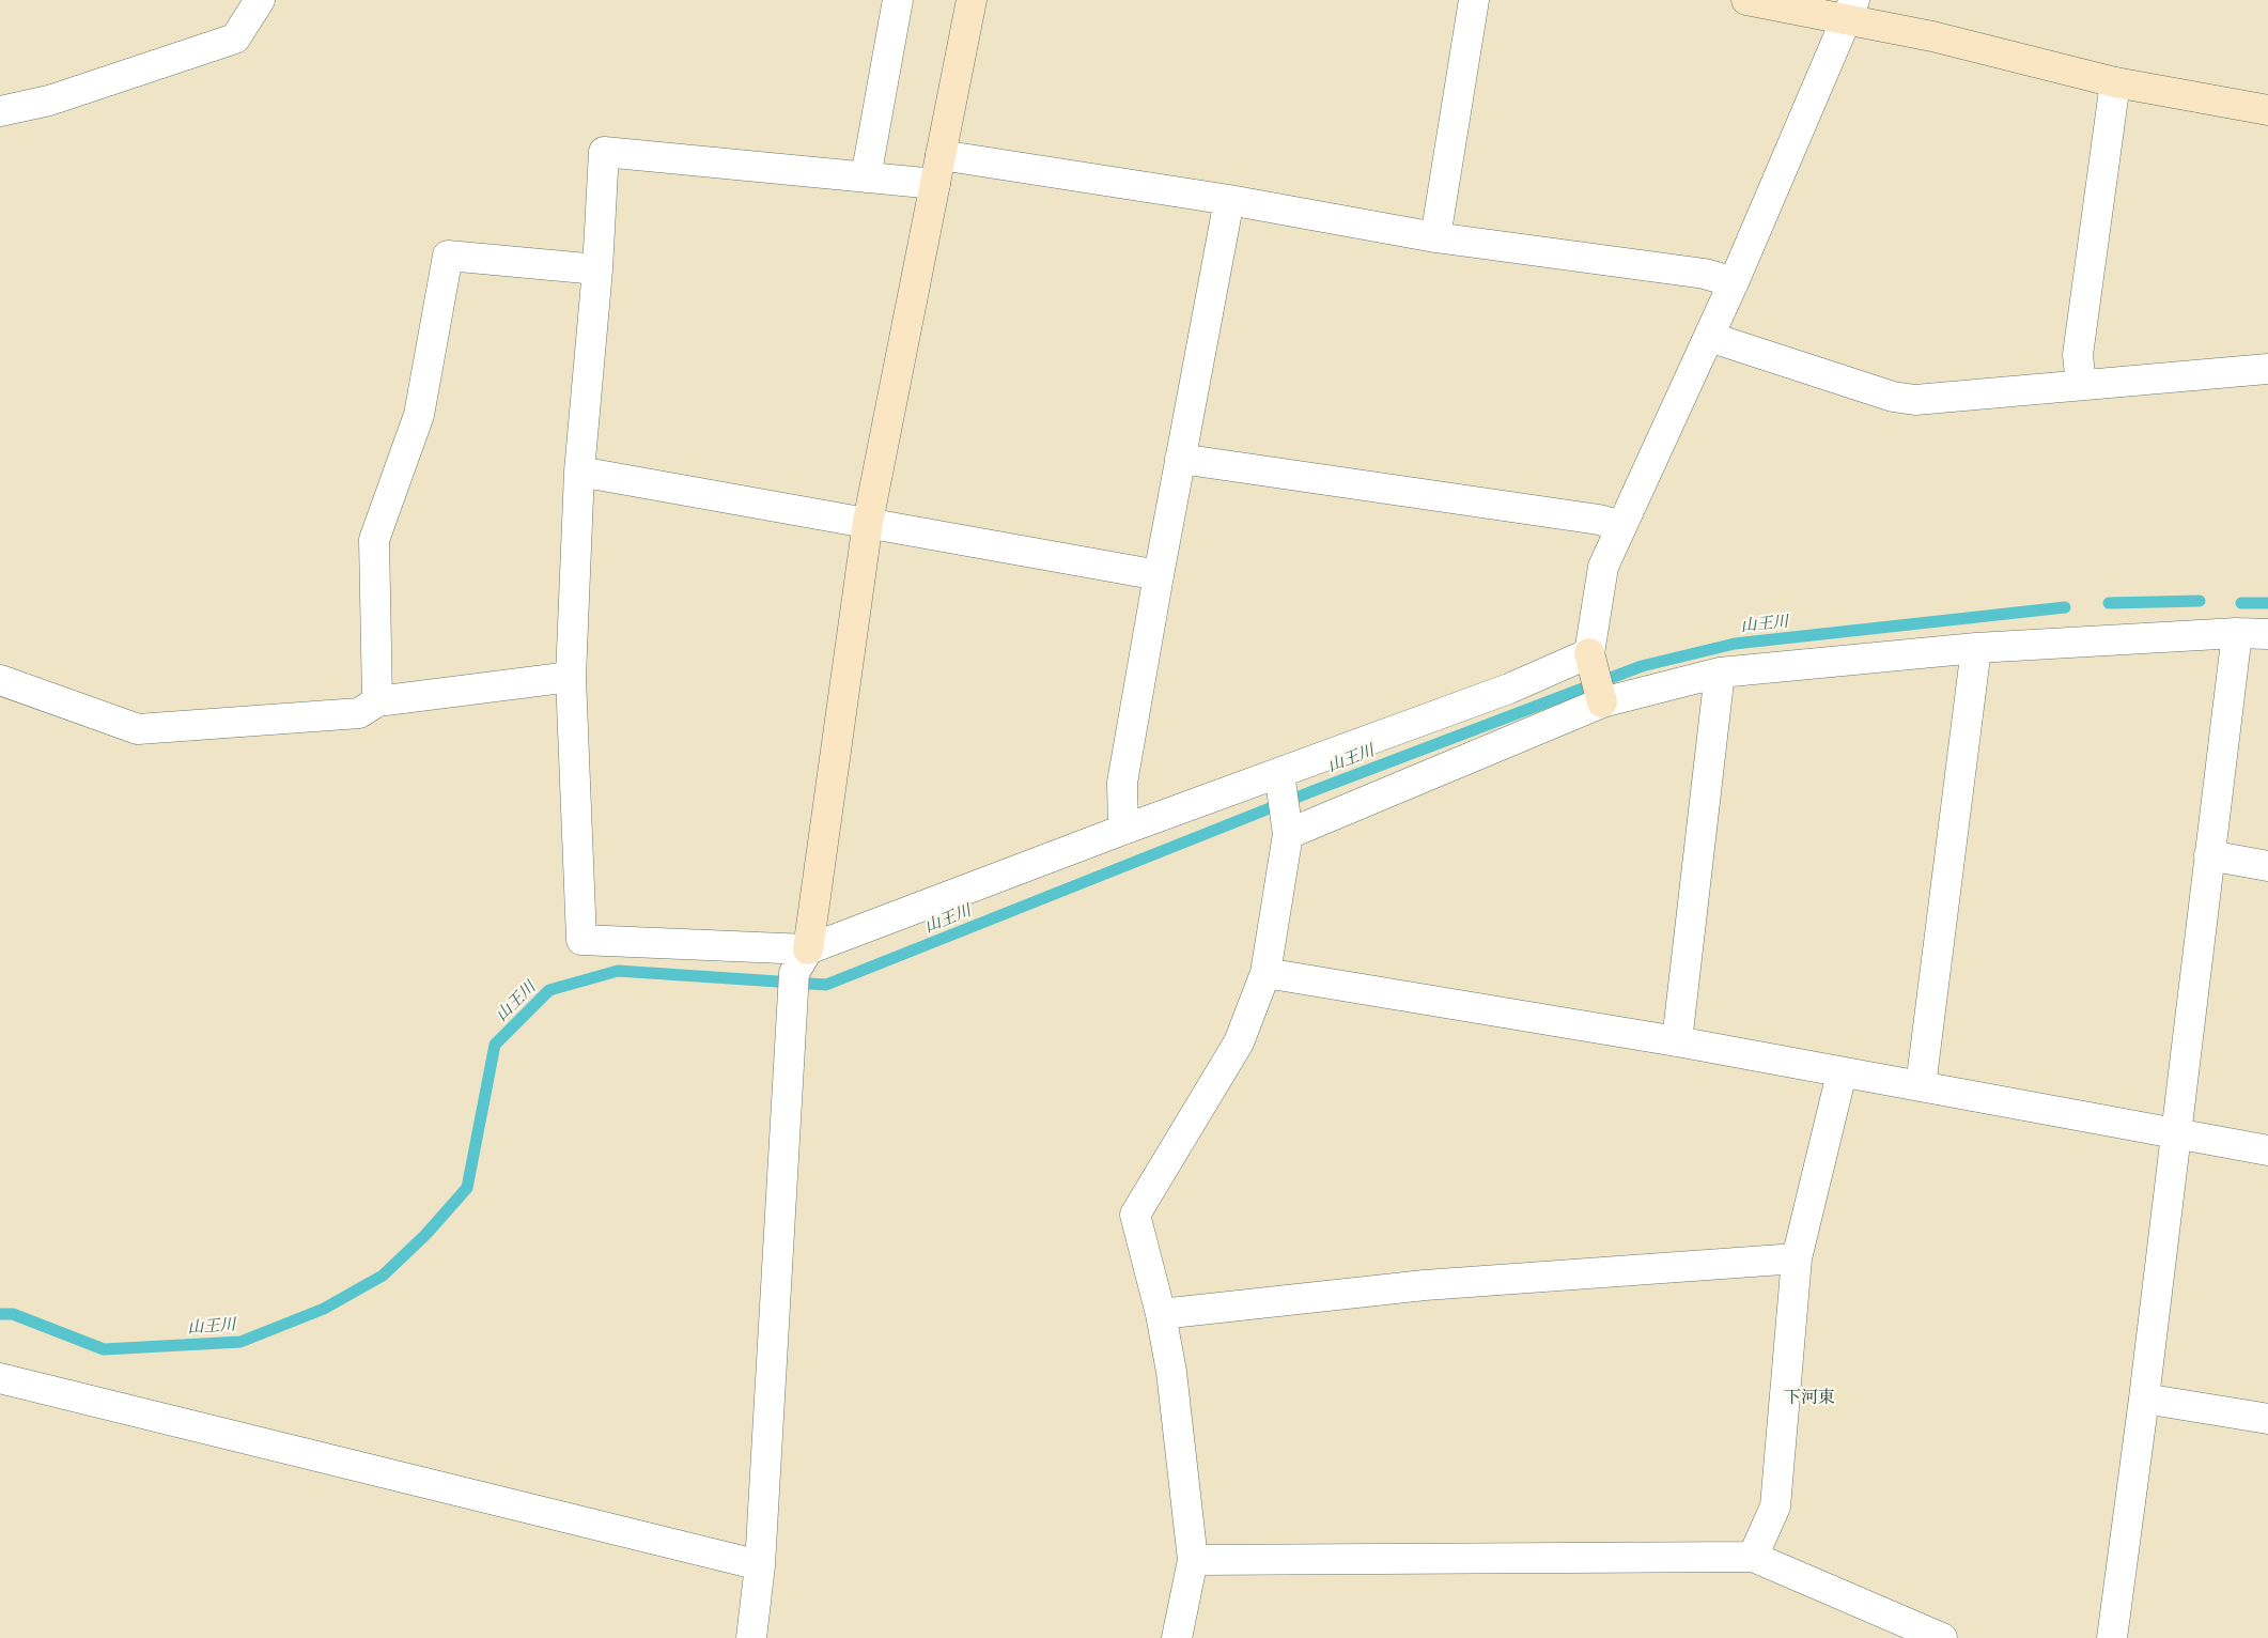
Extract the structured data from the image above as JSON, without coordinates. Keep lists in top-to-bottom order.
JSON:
{
  "districts": ["下河東"],
  "water": ["山王川"]
}
